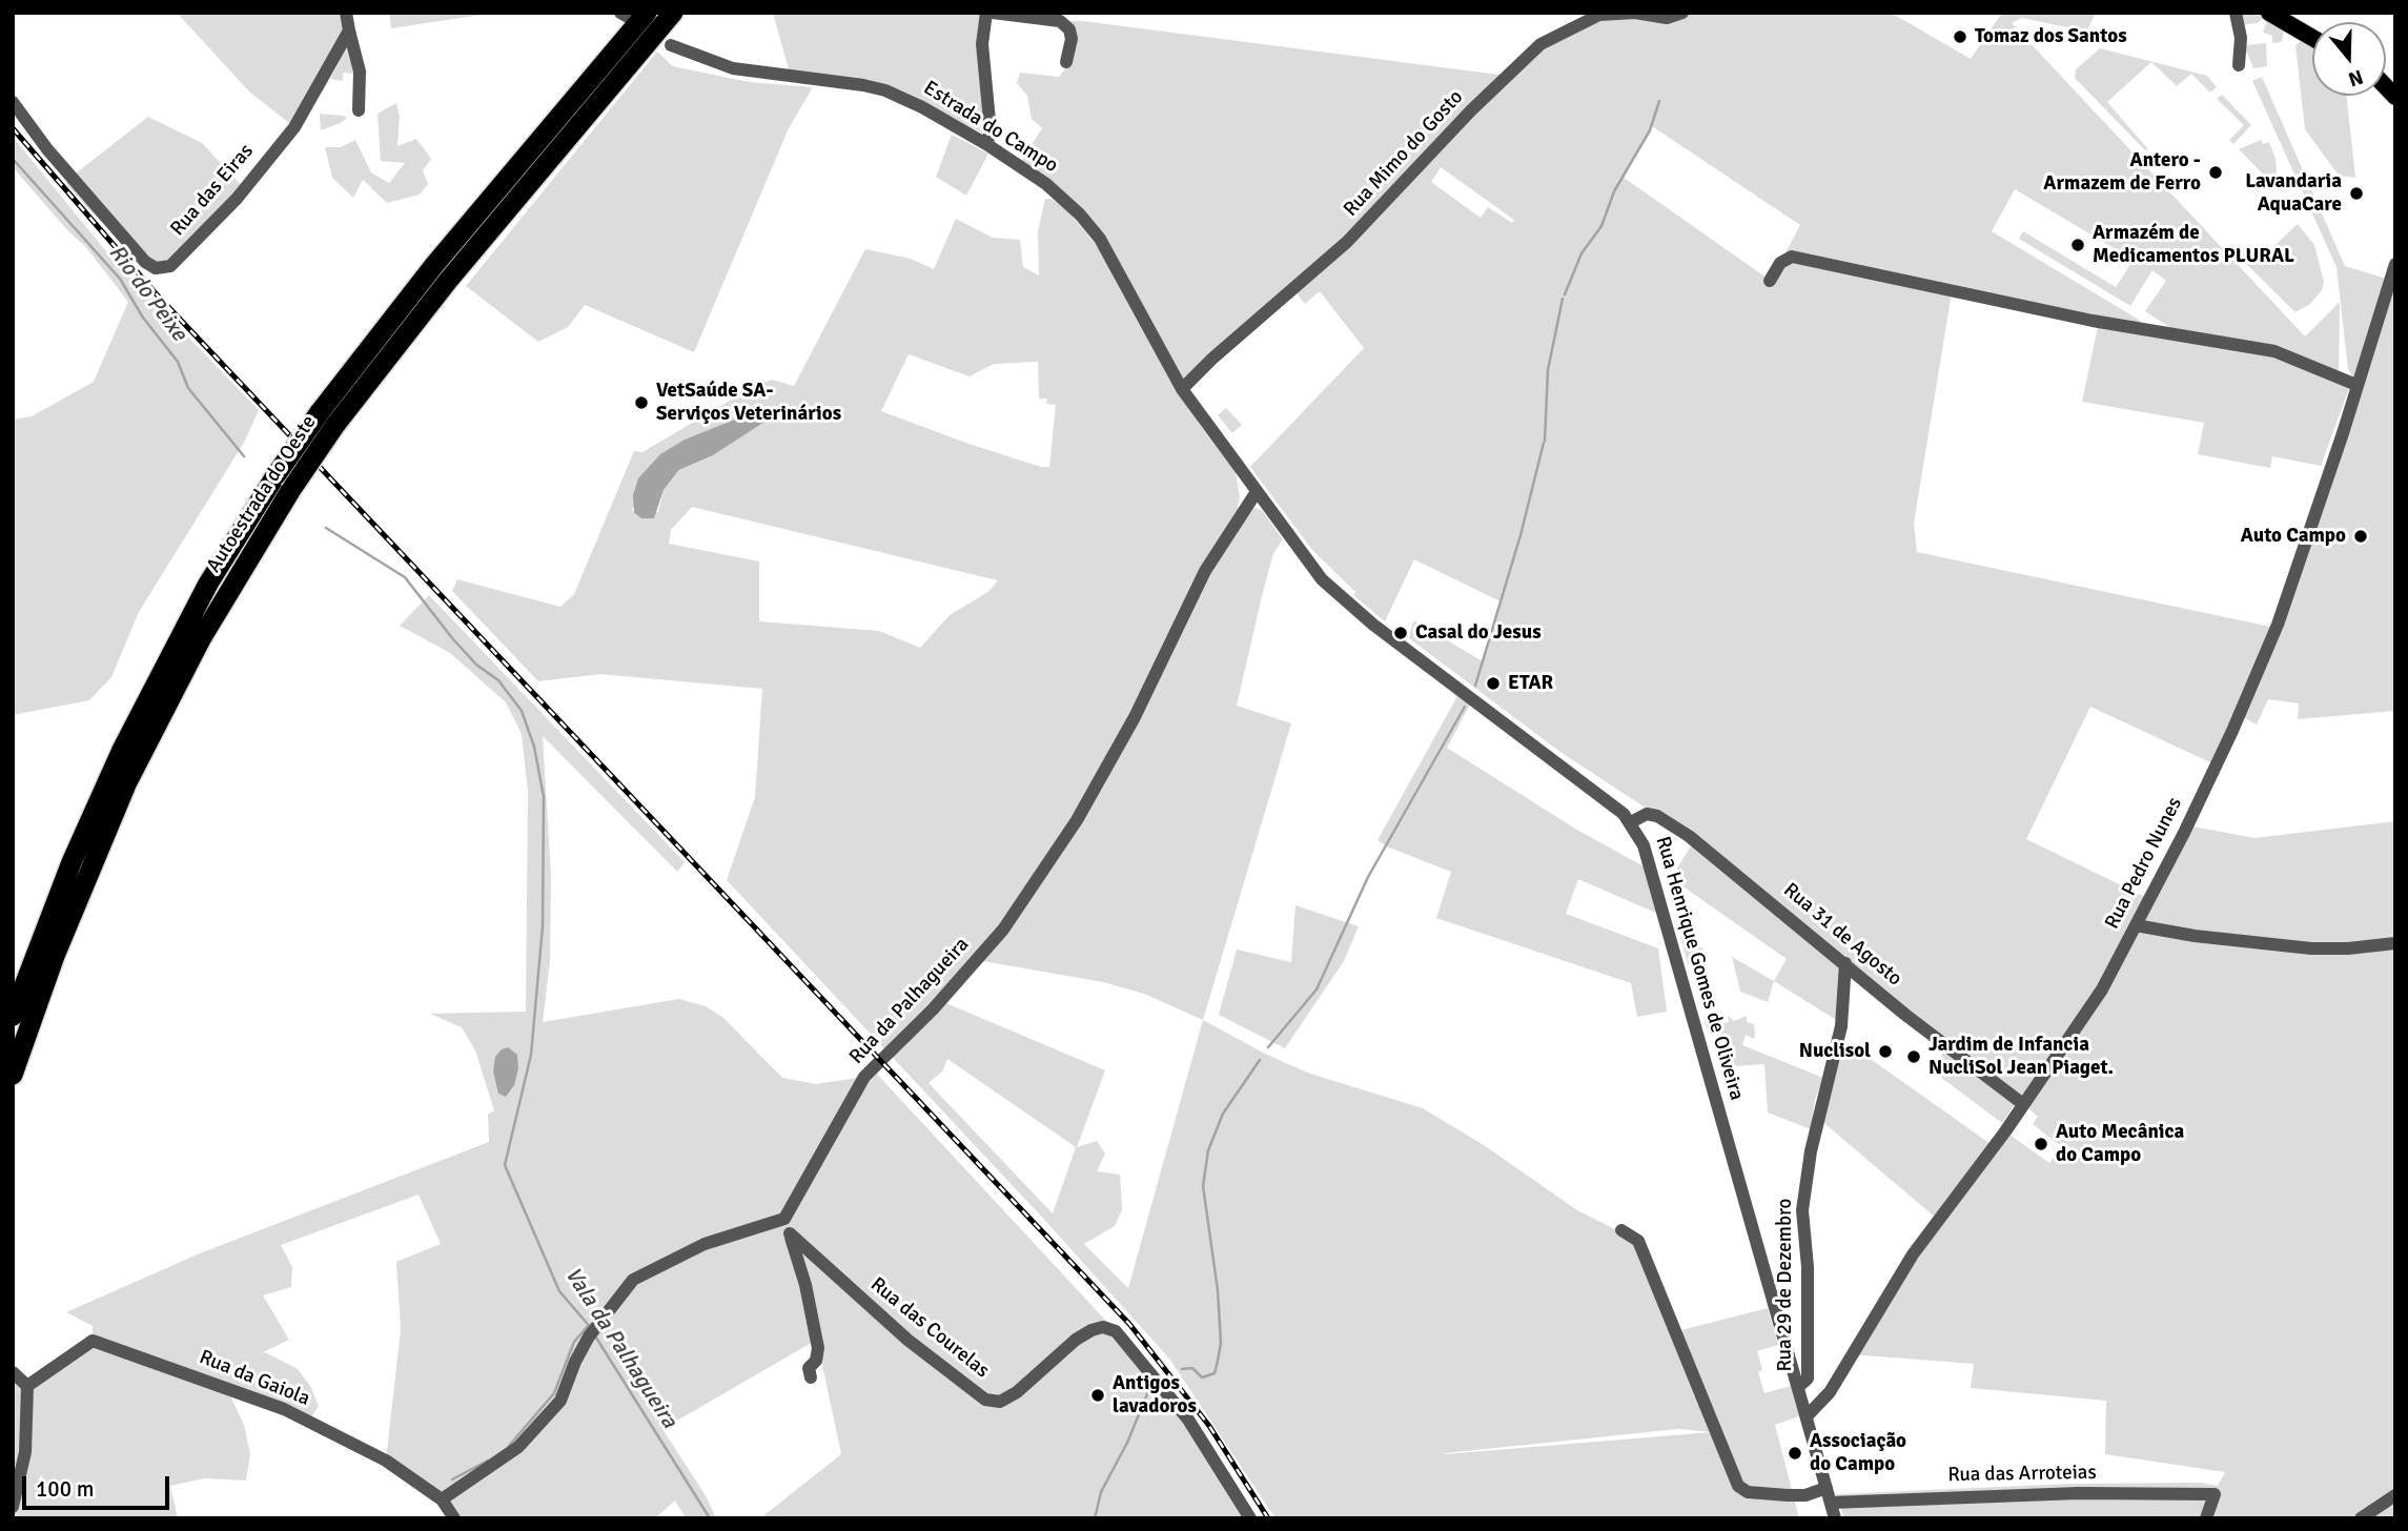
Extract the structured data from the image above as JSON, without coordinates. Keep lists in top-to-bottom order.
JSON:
{
  "streets": {
    "highway": ["Autoestrada do Oeste"],
    "street": [
      "Estrada do Campo",
      "Rua Mimo do Gosto",
      "Rua das Eiras",
      "Rua Pedro Nunes",
      "Rua 31 de Agosto",
      "Rua Henrique Gomes de Oliveira",
      "Rua da Palhagueira",
      "Rua 29 de Dezembro",
      "Rua das Courelas",
      "Rua da Gaiola",
      "Rua das Arroteias"
    ]
  },
  "crossings": [
    ["Estrada do Campo", "Rua Mimo do Gosto"],
    ["Estrada do Campo", "Rua Henrique Gomes de Oliveira"],
    ["Rua Pedro Nunes", "Rua 31 de Agosto"],
    ["Rua Pedro Nunes", "Rua Henrique Gomes de Oliveira"],
    ["Rua 31 de Agosto", "Rua Henrique Gomes de Oliveira"],
    ["Rua 31 de Agosto", "Rua 29 de Dezembro"],
    ["Rua Henrique Gomes de Oliveira", "Rua da Palhagueira"],
    ["Rua Henrique Gomes de Oliveira", "Rua 29 de Dezembro"],
    ["Rua Henrique Gomes de Oliveira", "Rua das Arroteias"]
  ],
  "water": ["Rio do Peixe", "Vala da Palhagueira"],
  "places": [
    "Tomaz dos Santos",
    "Antero - Armazem de Ferro",
    "Lavandaria AquaCare",
    "Armazém de Medicamentos PLURAL",
    "VetSaúde SA- Serviços Veterinários",
    "Auto Campo",
    "Casal do Jesus",
    "ETAR",
    "Nuclisol",
    "Jardim de Infancia NucliSol Jean Piaget.",
    "Auto Mecânica do Campo",
    "Antigos lavadoros",
    "Associação do Campo"
  ],
  "scale_bar": "100 m",
  "north": "bottom"
}
